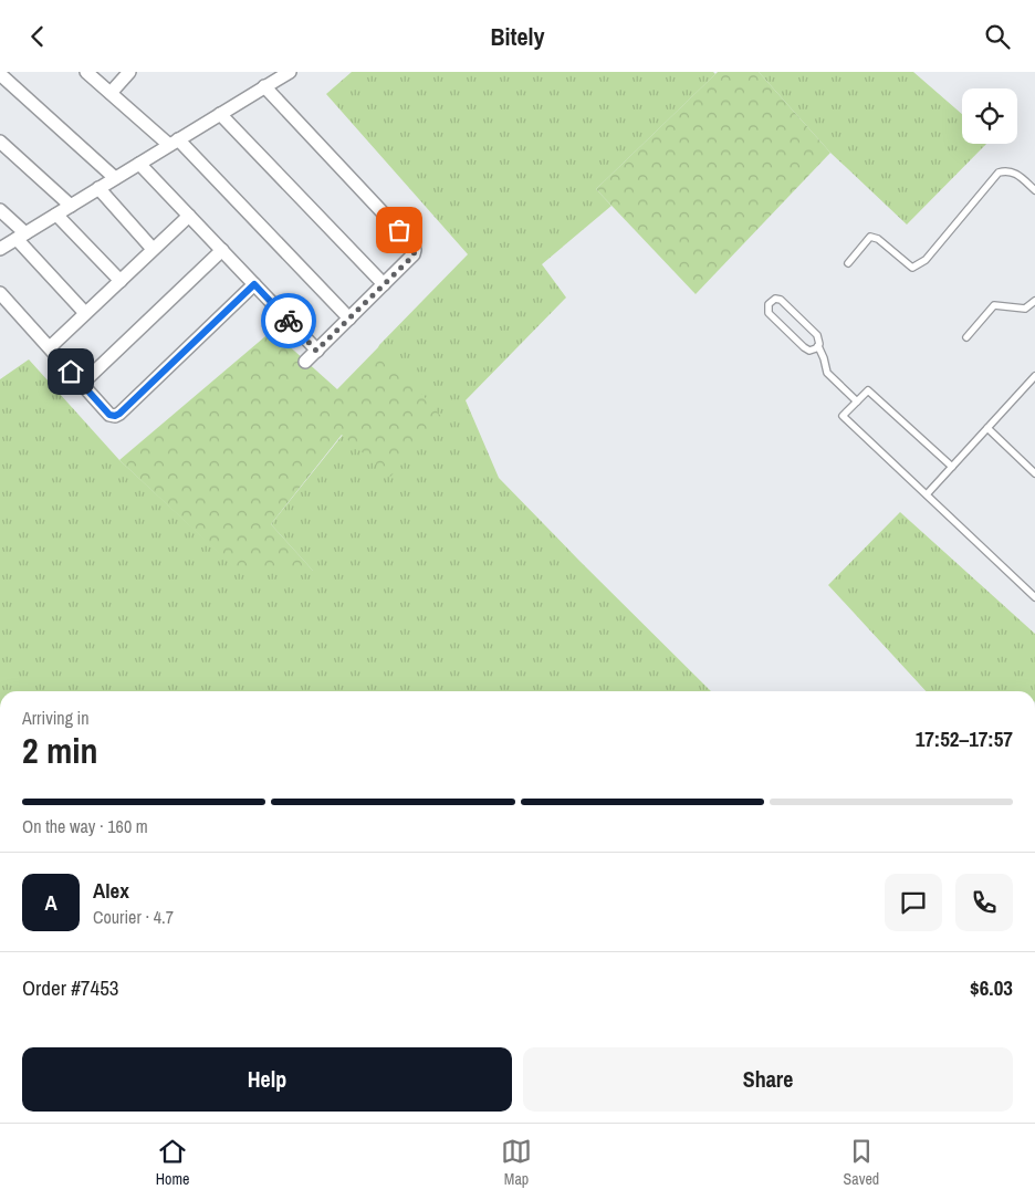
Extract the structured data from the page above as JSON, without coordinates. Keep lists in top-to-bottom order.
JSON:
{
  "page": {
    "header": "Bitely",
    "heading": ["2 min", "Arriving in", "17:52–17:57"],
    "panel": [
      "Alex",
      "Courier · 4.7",
      "Order #7453",
      "$6.03"
    ],
    "bar": "On the way · 160 m",
    "round": "A",
    "buttons": ["Help", "Share"],
    "tabs": ["Home", "Map", "Saved"]
  }
}
